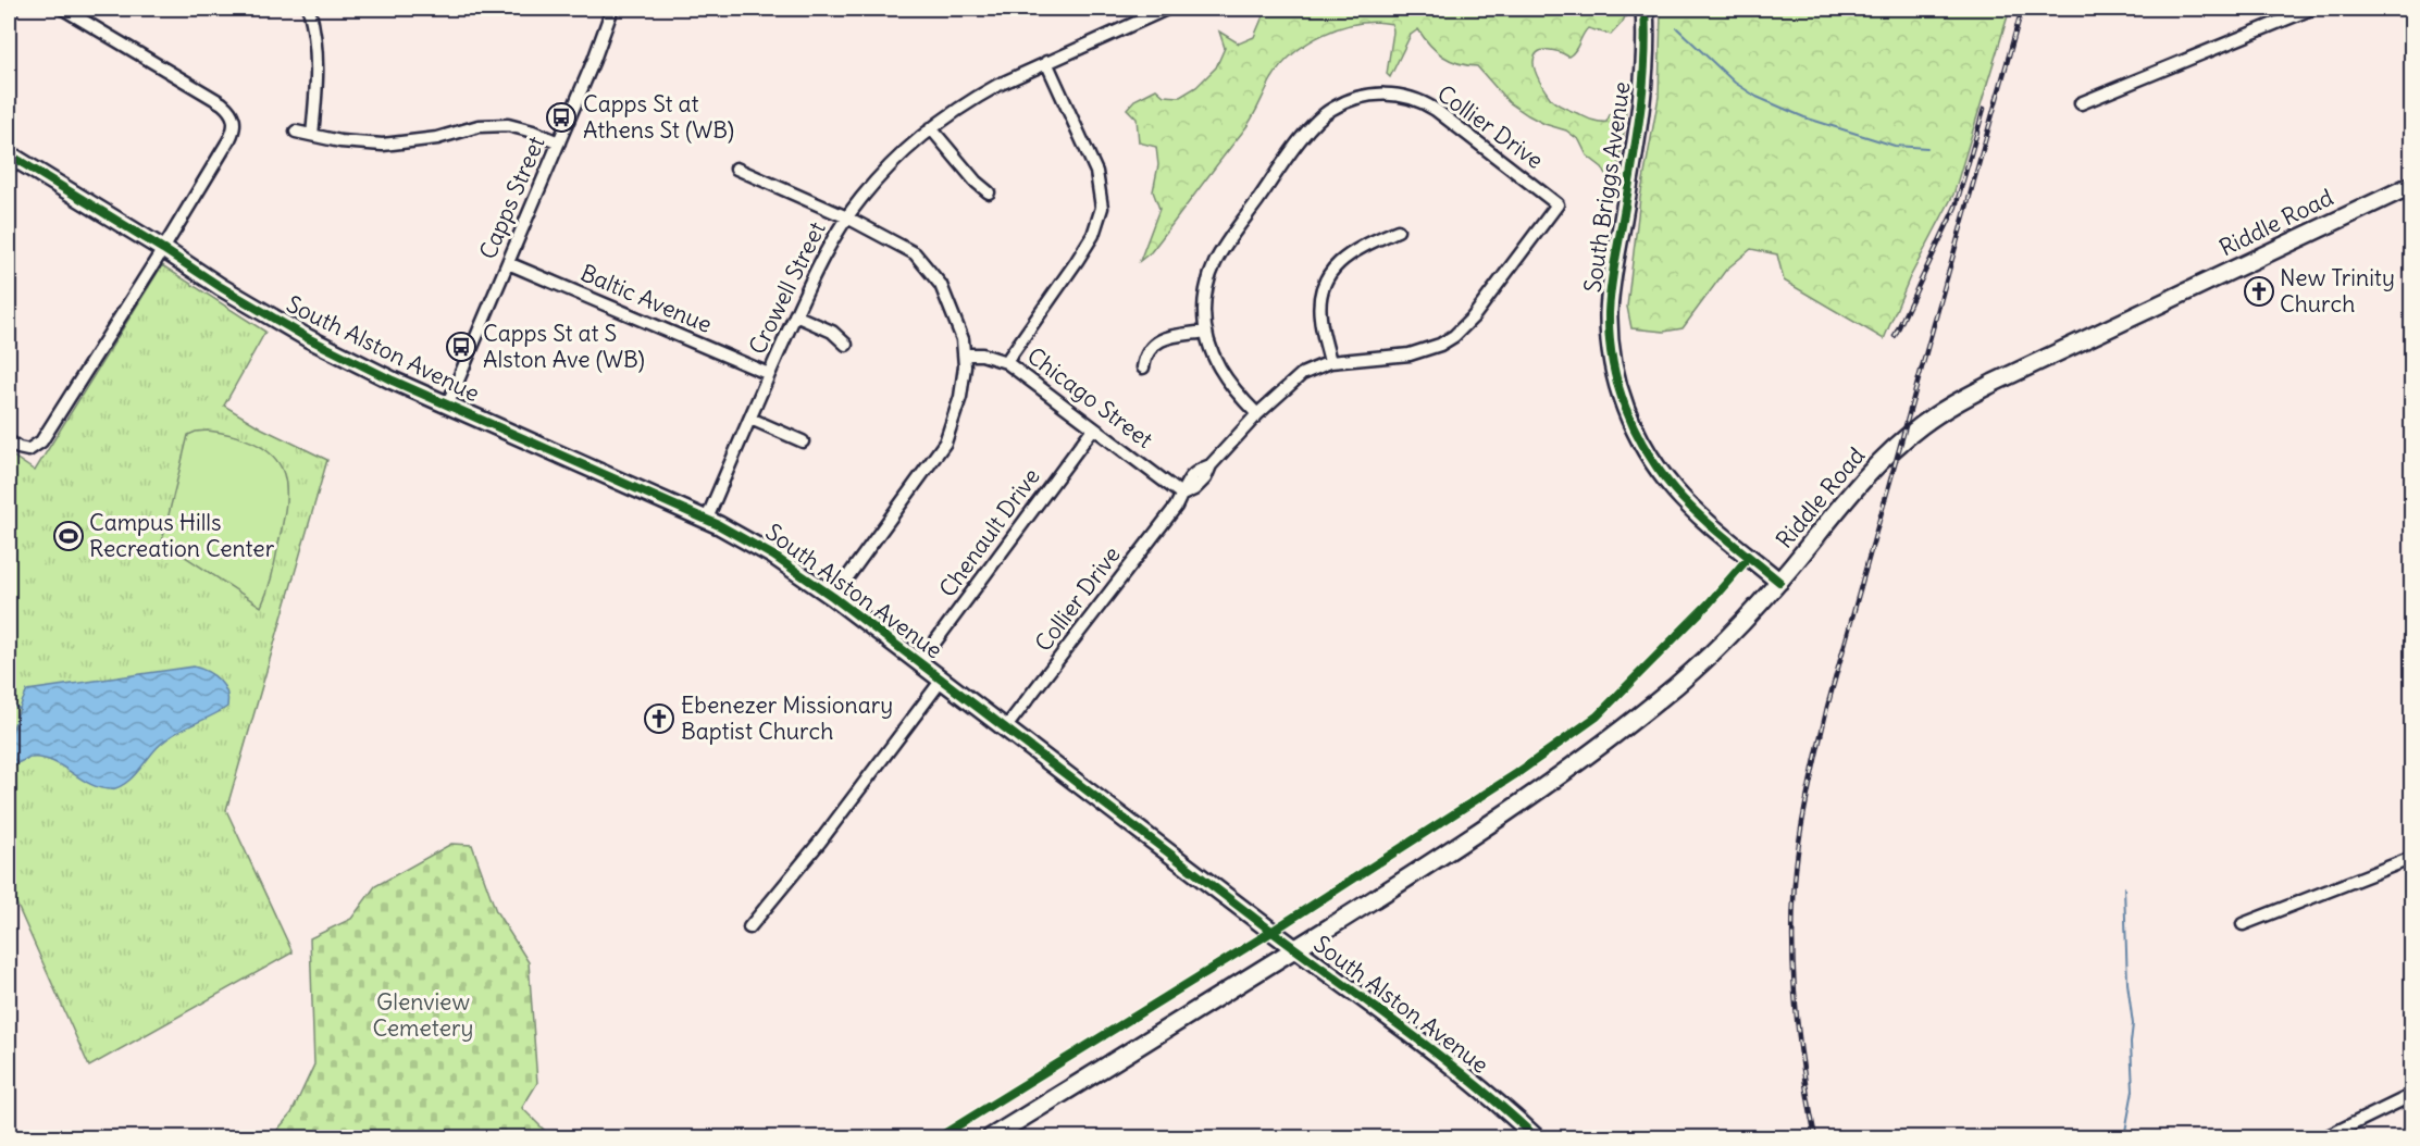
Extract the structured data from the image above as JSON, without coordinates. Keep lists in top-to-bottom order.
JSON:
{
  "streets": {
    "street": [
      "Collier Drive",
      "South Briggs Avenue",
      "Capps Street",
      "Riddle Road",
      "Crowell Street",
      "Baltic Avenue",
      "South Alston Avenue",
      "Chicago Street",
      "Chenault Drive"
    ]
  },
  "crossings": [
    ["Collier Drive", "South Alston Avenue"],
    ["Collier Drive", "Chicago Street"],
    ["South Briggs Avenue", "Riddle Road"],
    ["Capps Street", "Baltic Avenue"],
    ["Capps Street", "South Alston Avenue"],
    ["Riddle Road", "South Alston Avenue"],
    ["Crowell Street", "Baltic Avenue"],
    ["Crowell Street", "South Alston Avenue"],
    ["South Alston Avenue", "Chenault Drive"],
    ["Chicago Street", "Chenault Drive"]
  ],
  "parks": ["Glenview Cemetery"],
  "places": {
    "bus stop": ["Capps St at Athens St (WB)", "Capps St at S Alston Ave (WB)"],
    "church": ["New Trinity Church", "Ebenezer Missionary Baptist Church"],
    "sports": ["Campus Hills Recreation Center"]
  }
}
